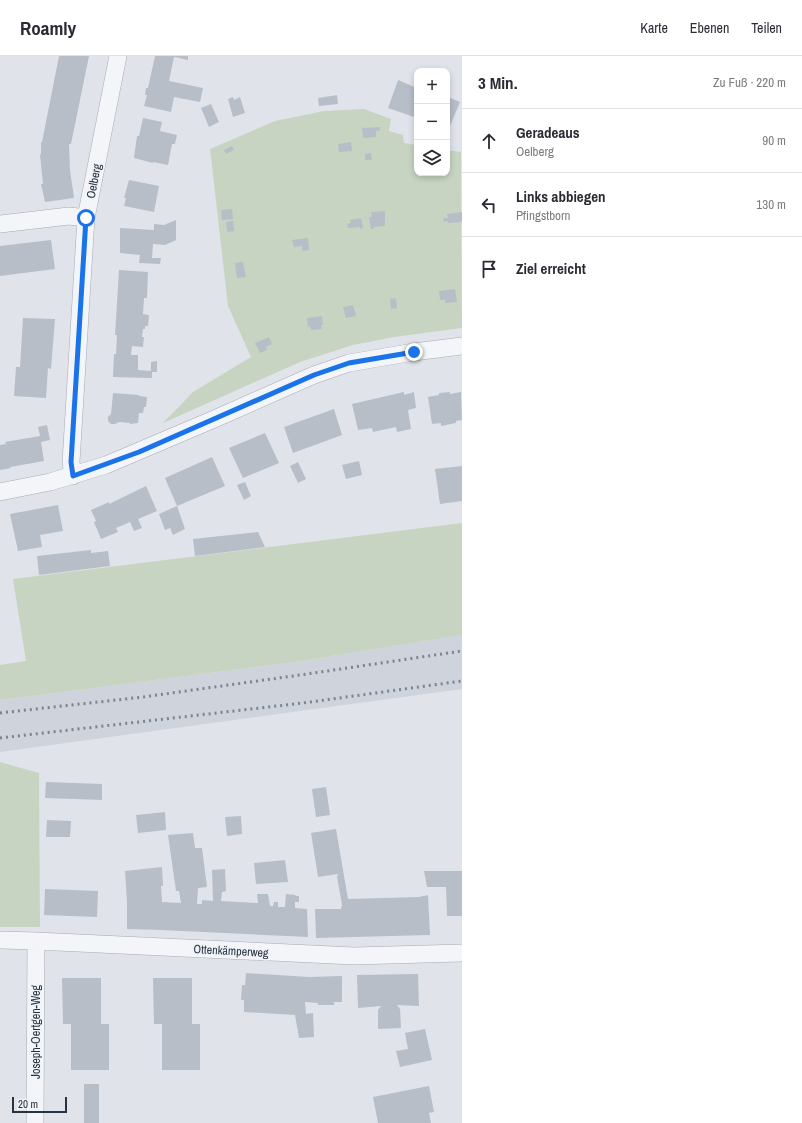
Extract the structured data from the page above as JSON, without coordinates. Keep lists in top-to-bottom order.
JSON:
{
  "streets": {
    "street": ["Oelberg", "Ottenkämperweg", "Joseph-Oertgen-Weg"]
  },
  "crossings": [
    ["Ottenkämperweg", "Joseph-Oertgen-Weg"]
  ],
  "scale_bar": "20 m",
  "page": {
    "header": "Roamly",
    "nav": ["Karte", "Ebenen", "Teilen"],
    "heading": ["3 Min.", "Zu Fuß · 220 m"],
    "map_buttons": ["+", "−"],
    "list": [
      ["Geradeaus", "Oelberg", "90 m"],
      ["Links abbiegen", "Pfingstborn", "130 m"],
      "Ziel erreicht"
    ],
    "scale": "20 m"
  }
}
